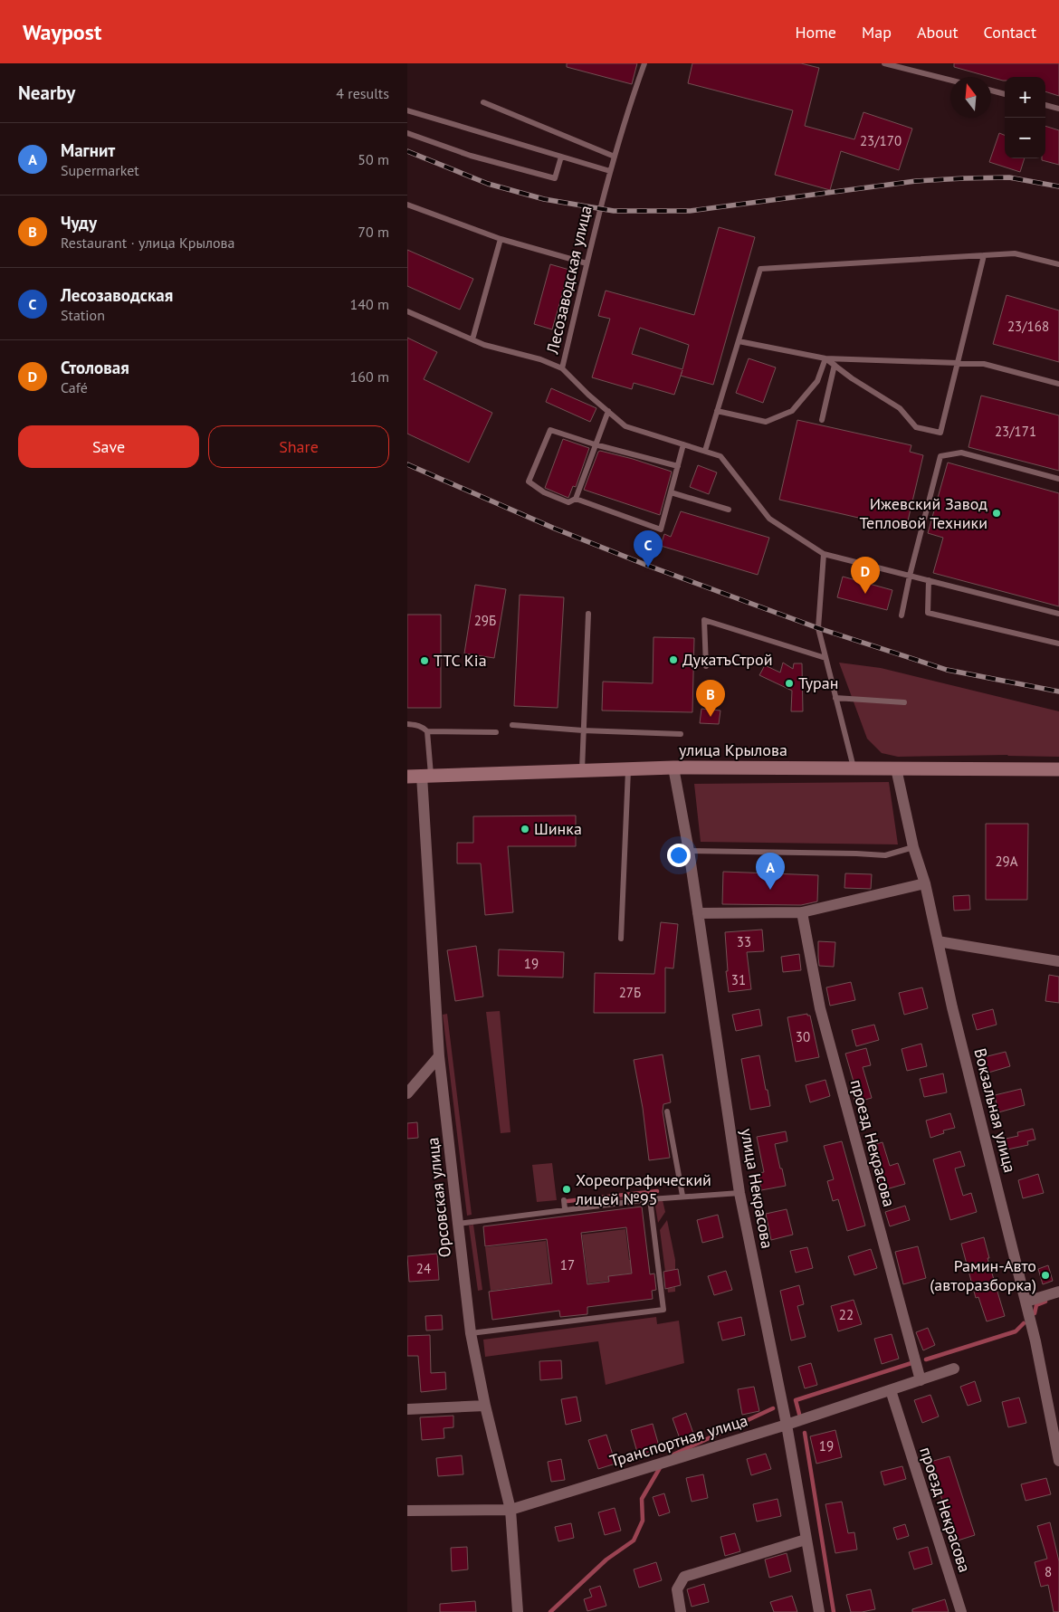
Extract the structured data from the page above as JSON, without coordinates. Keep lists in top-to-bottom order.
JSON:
{
  "streets": {
    "main road": ["улица Крылова"],
    "street": [
      "Вокзальная улица",
      "проезд Некрасова",
      "улица Некрасова",
      "Орсовская улица",
      "Транспортная улица"
    ],
    "lane": ["Лесозаводская улица"]
  },
  "crossings": [
    ["улица Крылова", "Вокзальная улица"],
    ["улица Крылова", "улица Некрасова"],
    ["улица Крылова", "Орсовская улица"],
    ["проезд Некрасова", "Транспортная улица"],
    ["улица Некрасова", "Транспортная улица"],
    ["Орсовская улица", "Транспортная улица"]
  ],
  "places": [
    "Ижевский Завод Тепловой Техники",
    "ДукатъСтрой",
    "ТТС Kia",
    "Туран",
    "Шинка",
    "Хореографический лицей №95",
    "Рамин-Авто (авторазборка)"
  ],
  "house_numbers": [
    "23/170",
    "23/168",
    "23/171",
    "29Б",
    "29А",
    "33",
    "19",
    "31",
    "27Б",
    "30",
    "17",
    "24",
    "22",
    "19",
    "8"
  ],
  "north": "top",
  "page": {
    "header": "Waypost",
    "nav": [
      "Home",
      "Map",
      "About",
      "Contact"
    ],
    "heading": ["Nearby", "4 results"],
    "map_buttons": ["+", "−"],
    "list": [
      {
        "mark": "A",
        "name": "Магнит",
        "note": "Supermarket",
        "value": "50 m"
      },
      {
        "mark": "B",
        "name": "Чуду",
        "note": "Restaurant · улица Крылова",
        "value": "70 m"
      },
      {
        "mark": "C",
        "name": "Лесозаводская",
        "note": "Station",
        "value": "140 m"
      },
      {
        "mark": "D",
        "name": "Столовая",
        "note": "Café",
        "value": "160 m"
      }
    ],
    "buttons": ["Save", "Share"],
    "pins": [
      "C",
      "D",
      "B",
      "A"
    ]
  }
}
